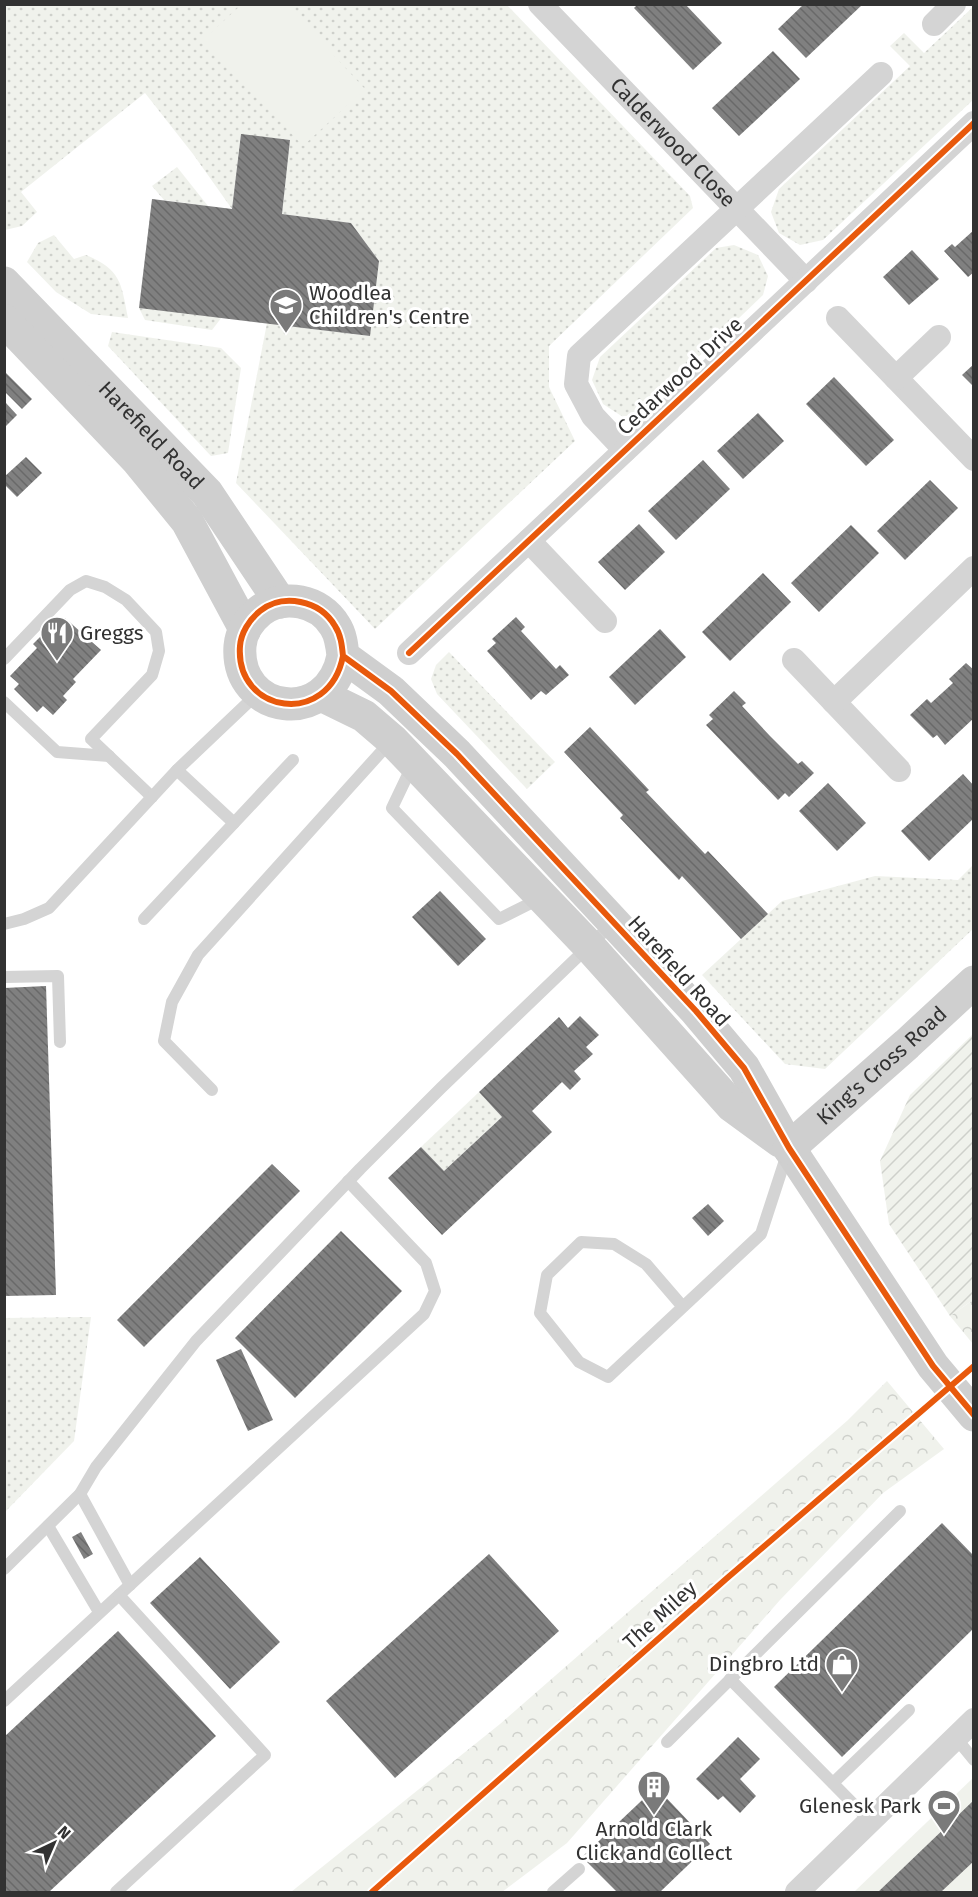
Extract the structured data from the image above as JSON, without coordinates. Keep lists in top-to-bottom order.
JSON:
{
  "streets": {
    "street": [
      "Calderwood Close",
      "Cedarwood Drive",
      "Harefield Road",
      "King's Cross Road"
    ],
    "cycle path": ["The Miley"]
  },
  "crossings": [
    ["Calderwood Close", "Cedarwood Drive"],
    ["Harefield Road", "King's Cross Road"]
  ],
  "places": {
    "school or university": ["Woodlea Children's Centre"],
    "restaurant": ["Greggs"],
    "shop": ["Dingbro Ltd"],
    "building": ["Arnold Clark Click and Collect"],
    "sports": ["Glenesk Park"]
  },
  "north": "top right"
}
